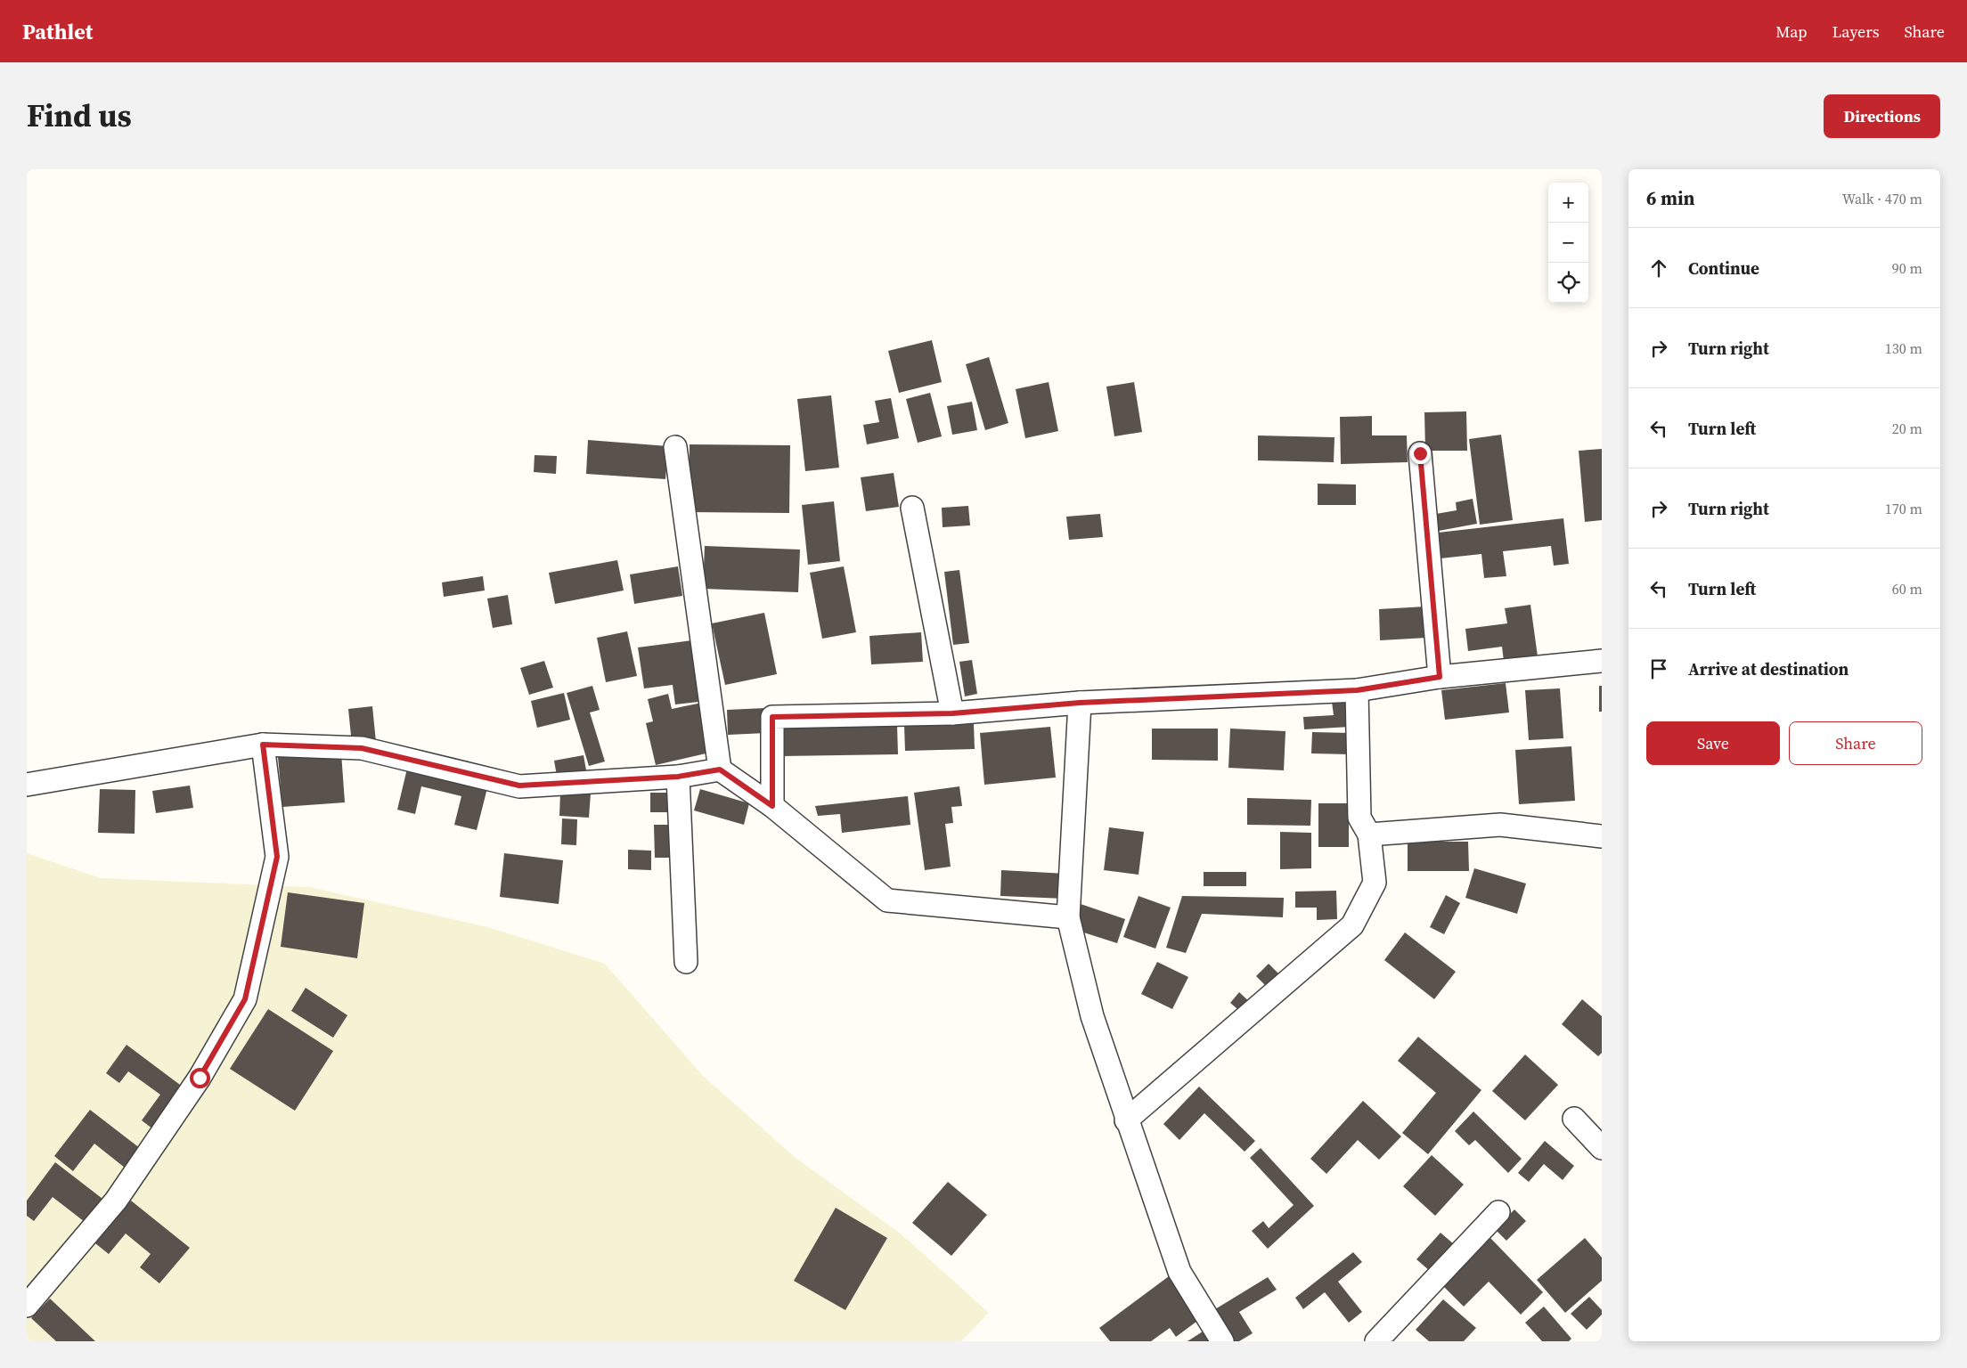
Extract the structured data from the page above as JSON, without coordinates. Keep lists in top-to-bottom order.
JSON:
{
  "page": {
    "header": "Pathlet",
    "nav": ["Map", "Layers", "Share"],
    "title": "Find us",
    "buttons": [
      "Directions",
      ["Save", "Share"]
    ],
    "heading": ["6 min", "Walk · 470 m"],
    "map_buttons": ["+", "−"],
    "list": [
      ["Continue", "90 m"],
      ["Turn right", "130 m"],
      ["Turn left", "20 m"],
      ["Turn right", "170 m"],
      ["Turn left", "60 m"],
      "Arrive at destination"
    ]
  }
}
